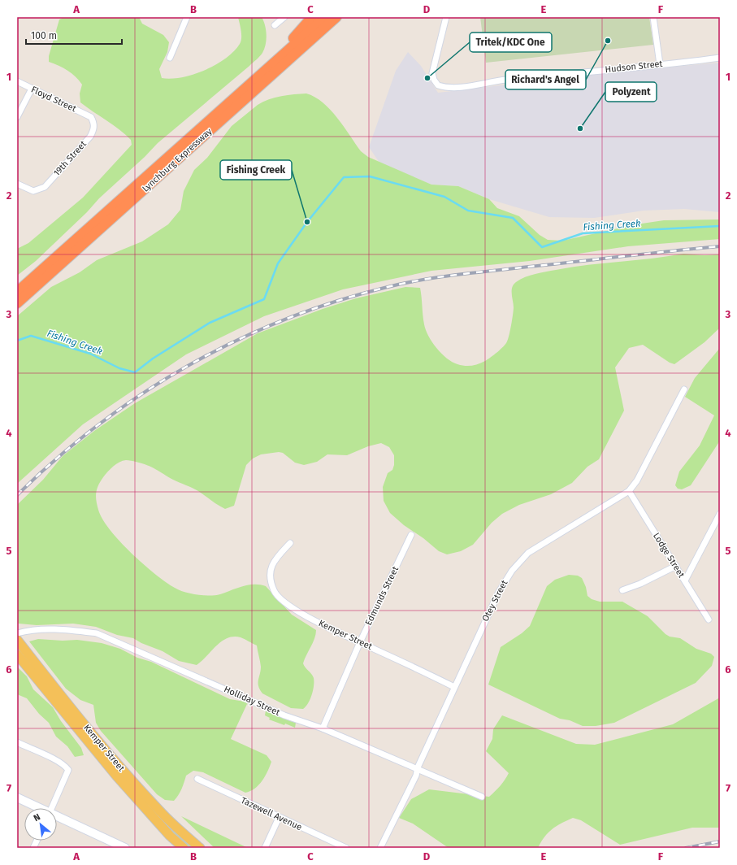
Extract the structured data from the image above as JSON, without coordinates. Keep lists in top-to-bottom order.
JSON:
{
  "streets": {
    "highway": ["Lynchburg Expressway"],
    "main road": ["Kemper Street"],
    "street": [
      "Hudson Street",
      "Floyd Street",
      "19th Street",
      "Lodge Street",
      "Edmunds Street",
      "Otey Street",
      "Holliday Street",
      "Tazewell Avenue"
    ]
  },
  "crossings": [
    ["Floyd Street", "19th Street"],
    ["Lodge Street", "Otey Street"],
    ["Edmunds Street", "Kemper Street"],
    ["Edmunds Street", "Holliday Street"],
    ["Otey Street", "Kemper Street"],
    ["Otey Street", "Holliday Street"]
  ],
  "water": ["Fishing Creek"],
  "places": [
    "Richard's Angel",
    "Tritek/KDC One",
    "Polyzent",
    "Fishing Creek"
  ],
  "scale_bar": "100 m",
  "north": "top left",
  "grid": {
    "columns": [
      "A",
      "B",
      "C",
      "D",
      "E",
      "F"
    ],
    "rows": [
      "1",
      "2",
      "3",
      "4",
      "5",
      "6",
      "7"
    ]
  }
}
